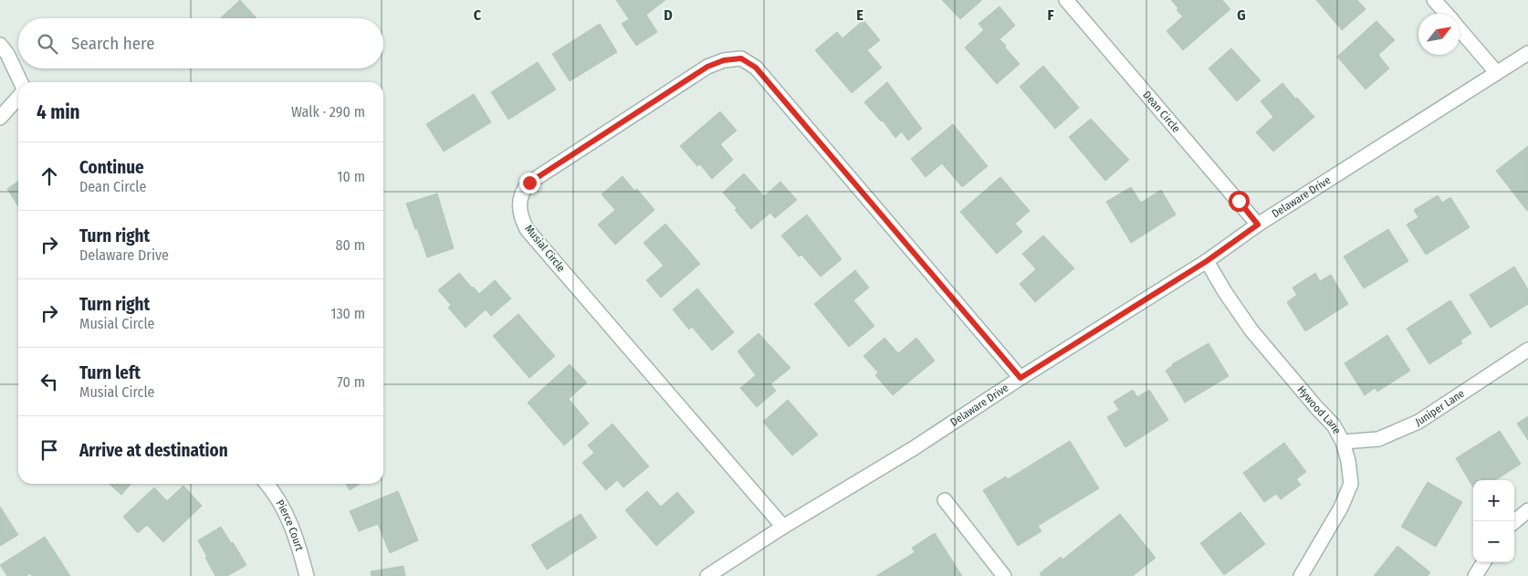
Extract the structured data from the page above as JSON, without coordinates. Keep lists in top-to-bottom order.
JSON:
{
  "streets": {
    "street": [
      "Dean Circle",
      "Delaware Drive",
      "Musial Circle",
      "Juniper Lane",
      "Hywood Lane",
      "Pierce Court"
    ]
  },
  "crossings": [
    ["Dean Circle", "Delaware Drive"],
    ["Delaware Drive", "Musial Circle"],
    ["Delaware Drive", "Hywood Lane"],
    ["Juniper Lane", "Hywood Lane"]
  ],
  "north": "top right",
  "page": {
    "search": "Search here",
    "heading": ["4 min", "Walk · 290 m"],
    "list": [
      ["Continue", "Dean Circle", "10 m"],
      ["Turn right", "Delaware Drive", "80 m"],
      ["Turn right", "Musial Circle", "130 m"],
      ["Turn left", "Musial Circle", "70 m"],
      "Arrive at destination"
    ],
    "map_buttons": ["+", "−"]
  },
  "grid": {
    "columns": [
      "C",
      "D",
      "E",
      "F",
      "G"
    ]
  }
}
